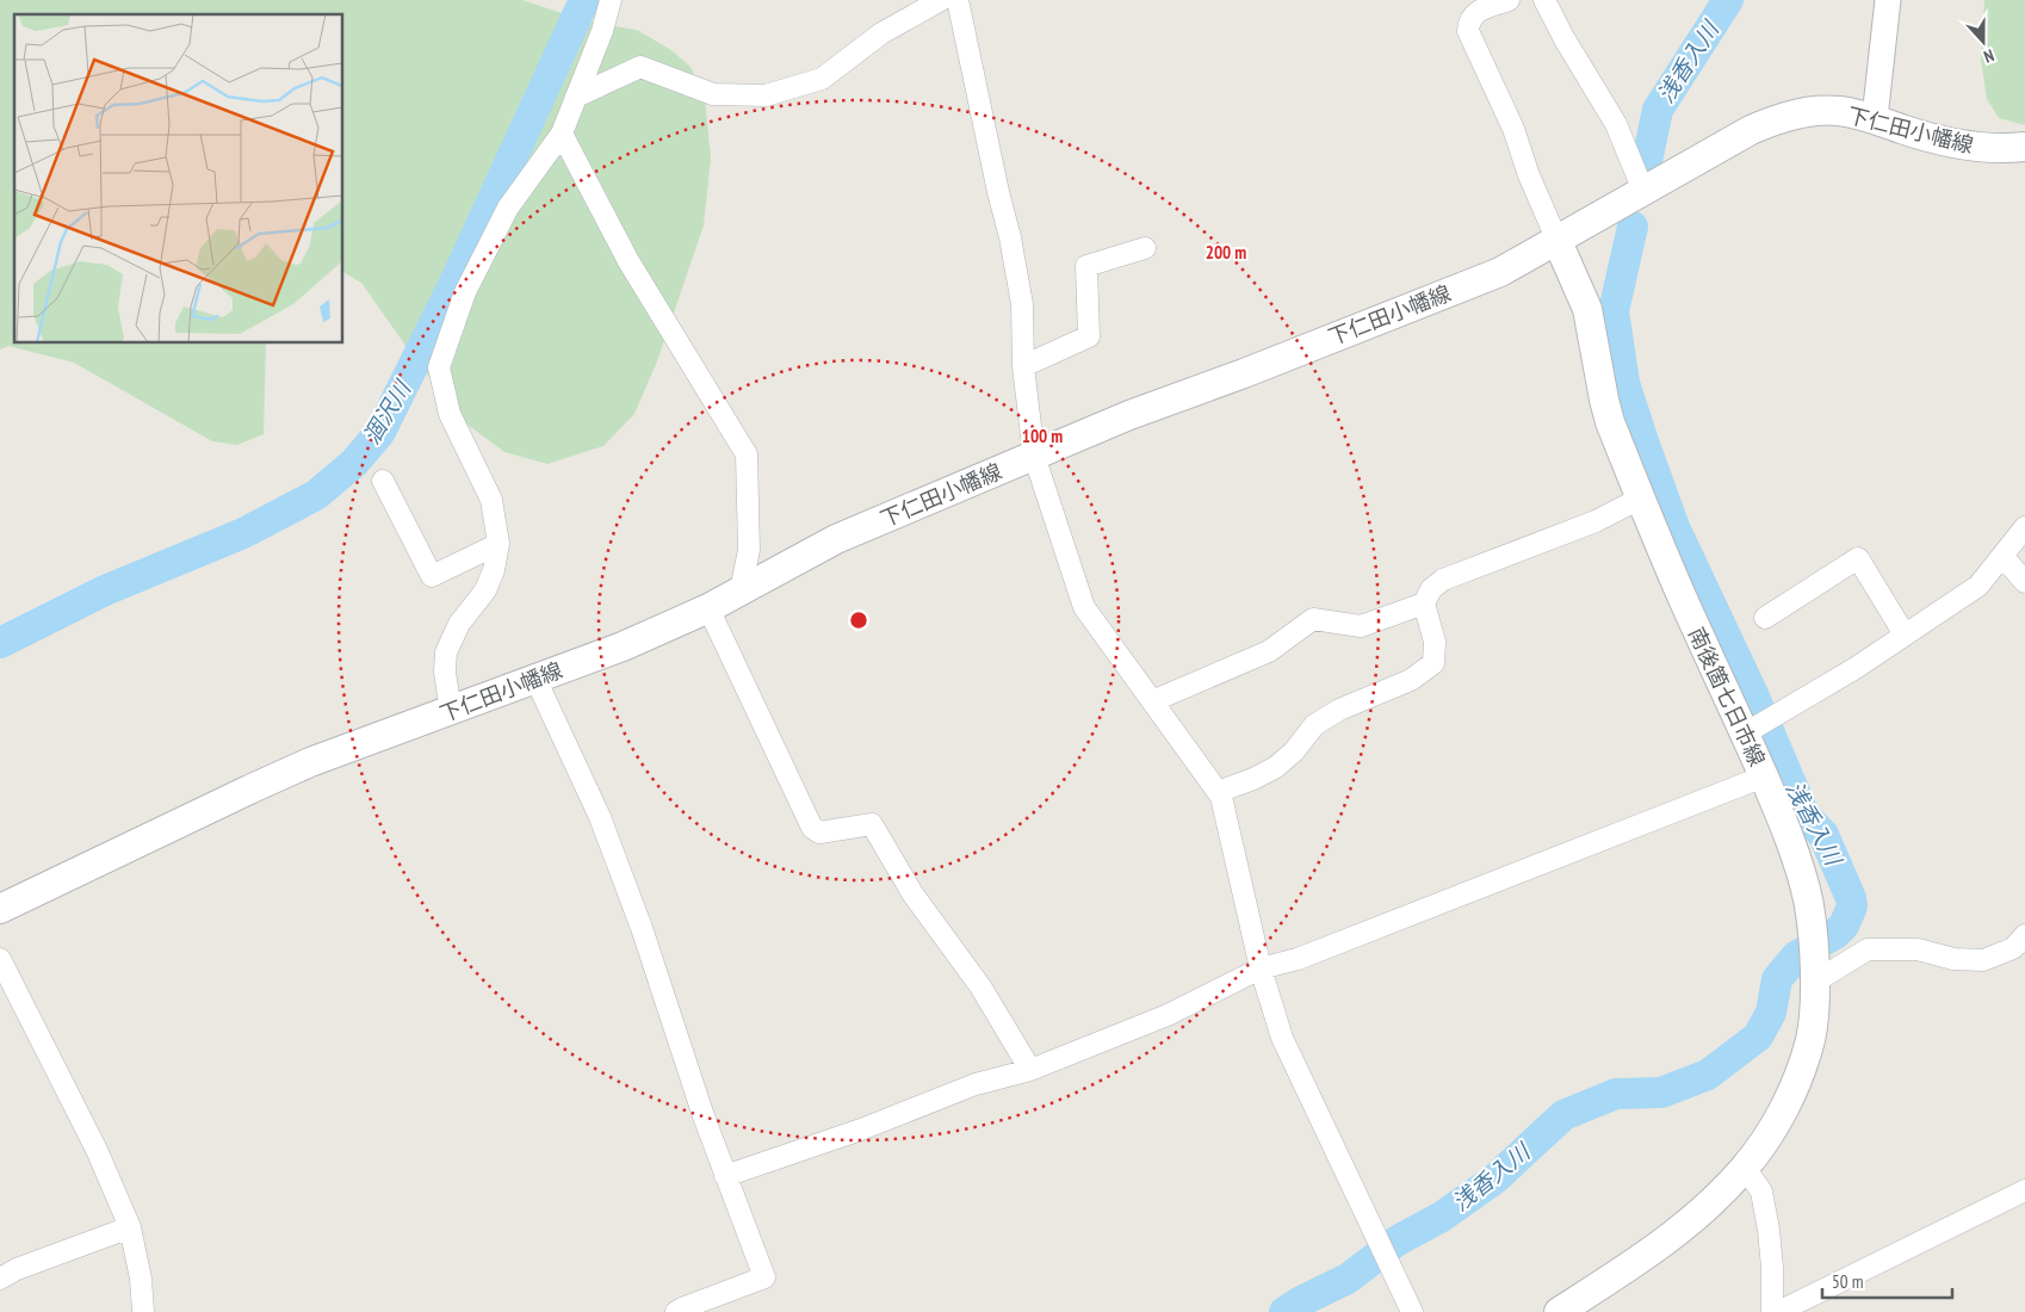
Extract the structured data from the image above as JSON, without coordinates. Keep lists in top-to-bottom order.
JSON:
{
  "streets": {
    "main road": ["下仁田小幡線", "南後箇七日市線"]
  },
  "crossings": [
    ["下仁田小幡線", "南後箇七日市線"]
  ],
  "water": ["浅香入川", "涸沢川"],
  "scale_bar": "50 m",
  "north": "bottom",
  "rings": ["200 m", "100 m"]
}
